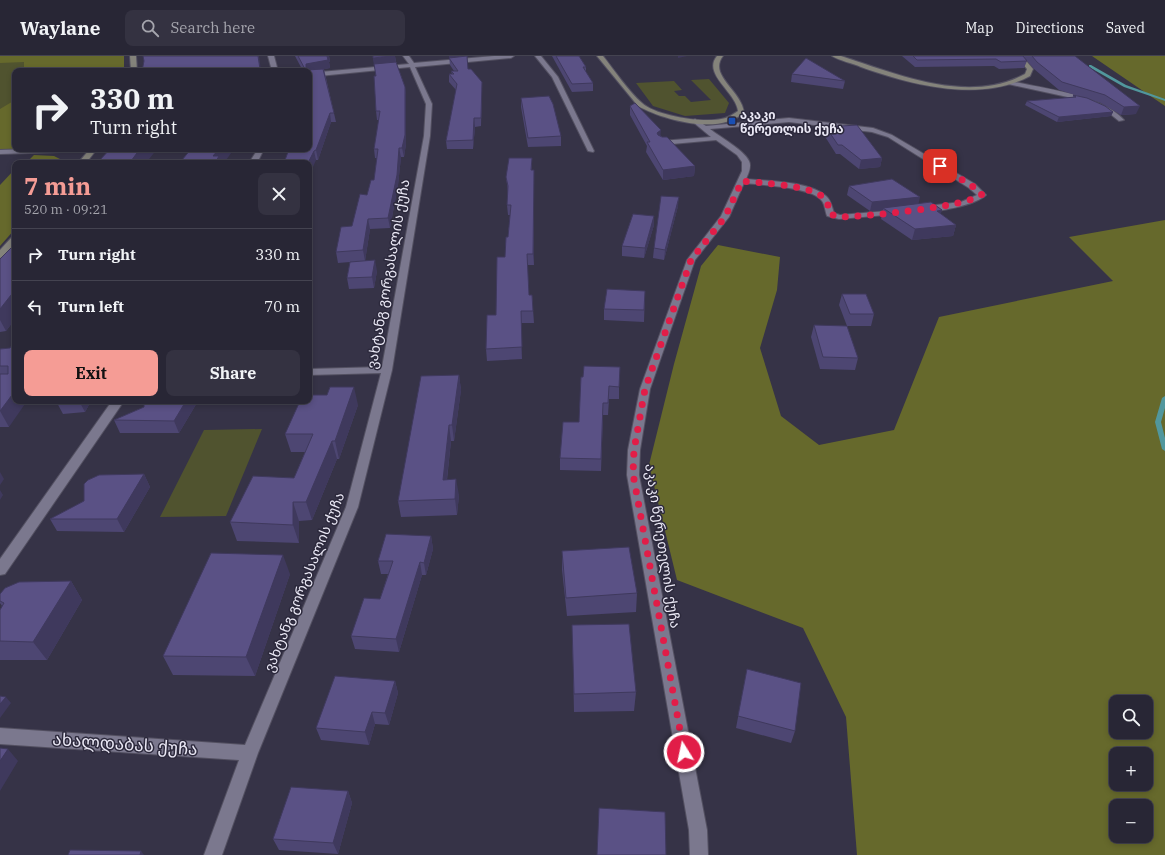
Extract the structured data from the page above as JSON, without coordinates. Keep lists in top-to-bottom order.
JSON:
{
  "streets": {
    "street": ["ვახტანგ გორგასალის ქუჩა", "აკაკი წერეთელის ქუჩა", "ახალდაბას ქუჩა"]
  },
  "crossings": [
    ["ვახტანგ გორგასალის ქუჩა", "ახალდაბას ქუჩა"]
  ],
  "places": {
    "transit": ["აკაკი წერეთლის ქუჩა"]
  },
  "page": {
    "header": "Waylane",
    "search": "Search here",
    "nav": ["Map", "Directions", "Saved"],
    "turn": ["330 m", "Turn right"],
    "heading": ["7 min", "520 m · 09:21"],
    "list": [
      {
        "name": "Turn right",
        "value": "330 m"
      },
      {
        "name": "Turn left",
        "value": "70 m"
      }
    ],
    "buttons": ["Exit", "Share"],
    "map_buttons": ["+", "−"]
  }
}
